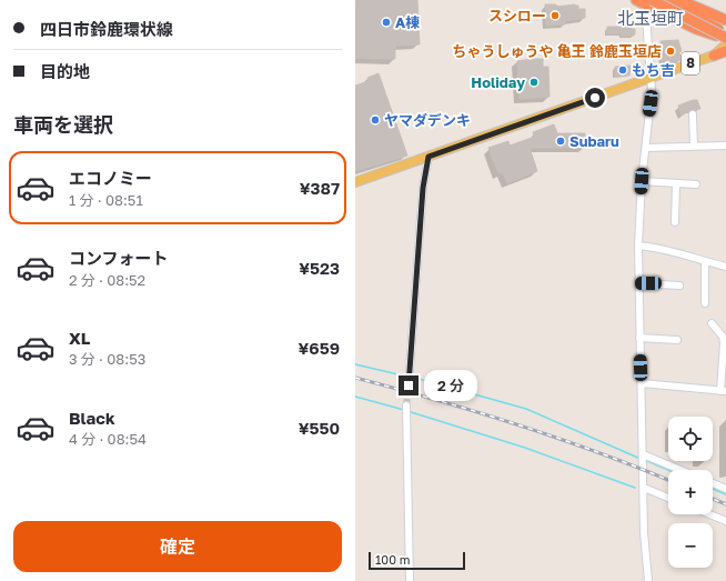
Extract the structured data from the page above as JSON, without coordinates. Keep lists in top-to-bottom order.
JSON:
{
  "streets": {
    "main road": ["8"]
  },
  "districts": ["北玉垣町"],
  "places": [
    "スシロー",
    "A棟",
    "ちゃうしゅうや 亀王 鈴鹿玉垣店",
    "もち吉",
    "Holiday",
    "ヤマダデンキ",
    "Subaru"
  ],
  "scale_bar": "100 m",
  "page": {
    "banner": ["四日市鈴鹿環状線", "目的地"],
    "heading": "車両を選択",
    "list": [
      {
        "name": "エコノミー",
        "note": "1 分 · 08:51",
        "value": "¥387"
      },
      {
        "name": "コンフォート",
        "note": "2 分 · 08:52",
        "value": "¥523"
      },
      {
        "name": "XL",
        "note": "3 分 · 08:53",
        "value": "¥659"
      },
      {
        "name": "Black",
        "note": "4 分 · 08:54",
        "value": "¥550"
      }
    ],
    "bubble": "2 分",
    "map_buttons": ["+", "−"],
    "buttons": "確定",
    "scale": "100 m"
  }
}
